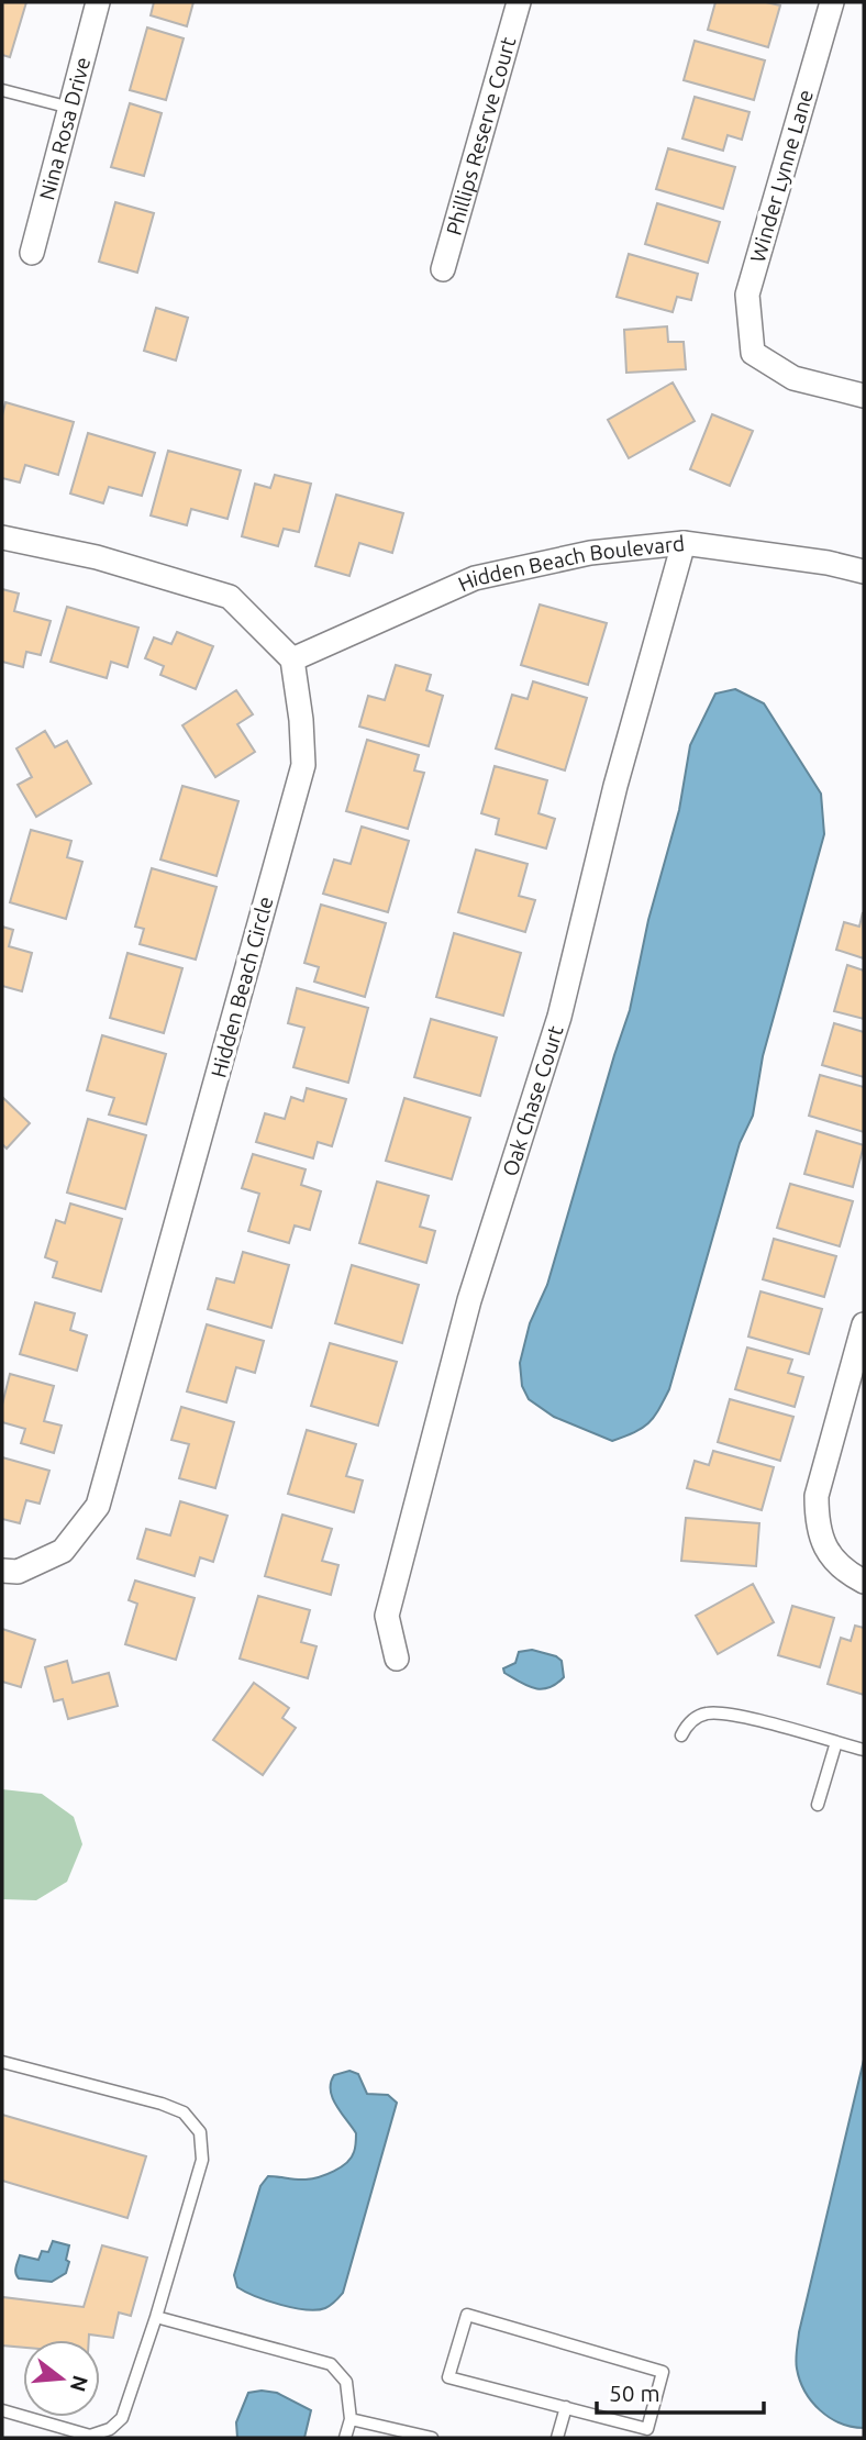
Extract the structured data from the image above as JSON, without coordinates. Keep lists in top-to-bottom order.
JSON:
{
  "streets": {
    "street": [
      "Nina Rosa Drive",
      "Phillips Reserve Court",
      "Winder Lynne Lane",
      "Hidden Beach Boulevard",
      "Hidden Beach Circle",
      "Oak Chase Court"
    ]
  },
  "crossings": [
    ["Hidden Beach Boulevard", "Hidden Beach Circle"],
    ["Hidden Beach Boulevard", "Oak Chase Court"]
  ],
  "scale_bar": "50 m",
  "north": "right"
}
